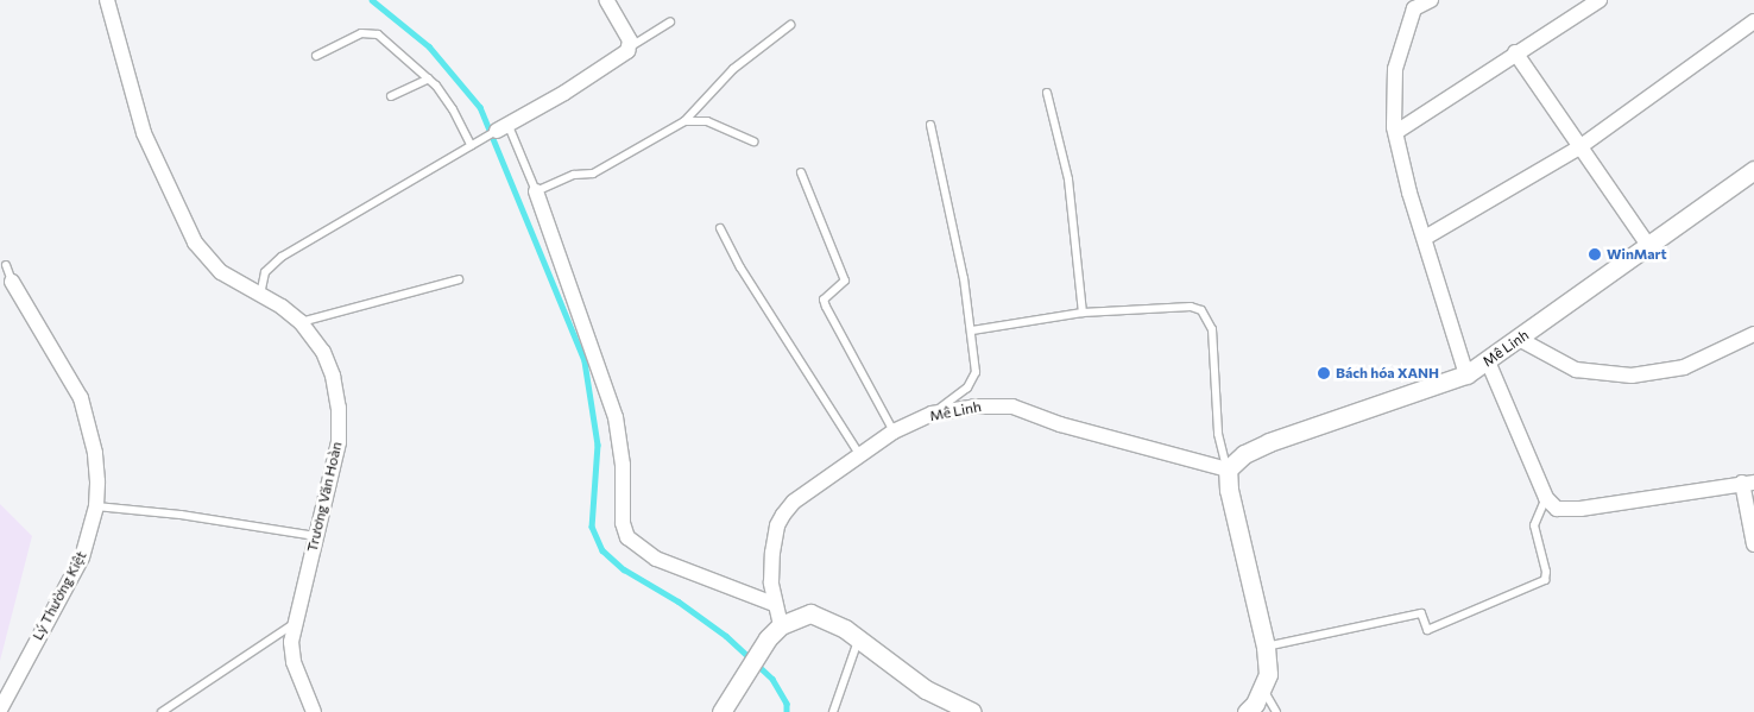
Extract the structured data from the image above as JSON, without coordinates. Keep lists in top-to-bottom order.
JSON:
{
  "streets": {
    "street": ["Mê Linh", "Trương Văn Hoàn", "Lý Thường Kiệt"]
  },
  "places": ["WinMart", "Bách hóa XANH"]
}
